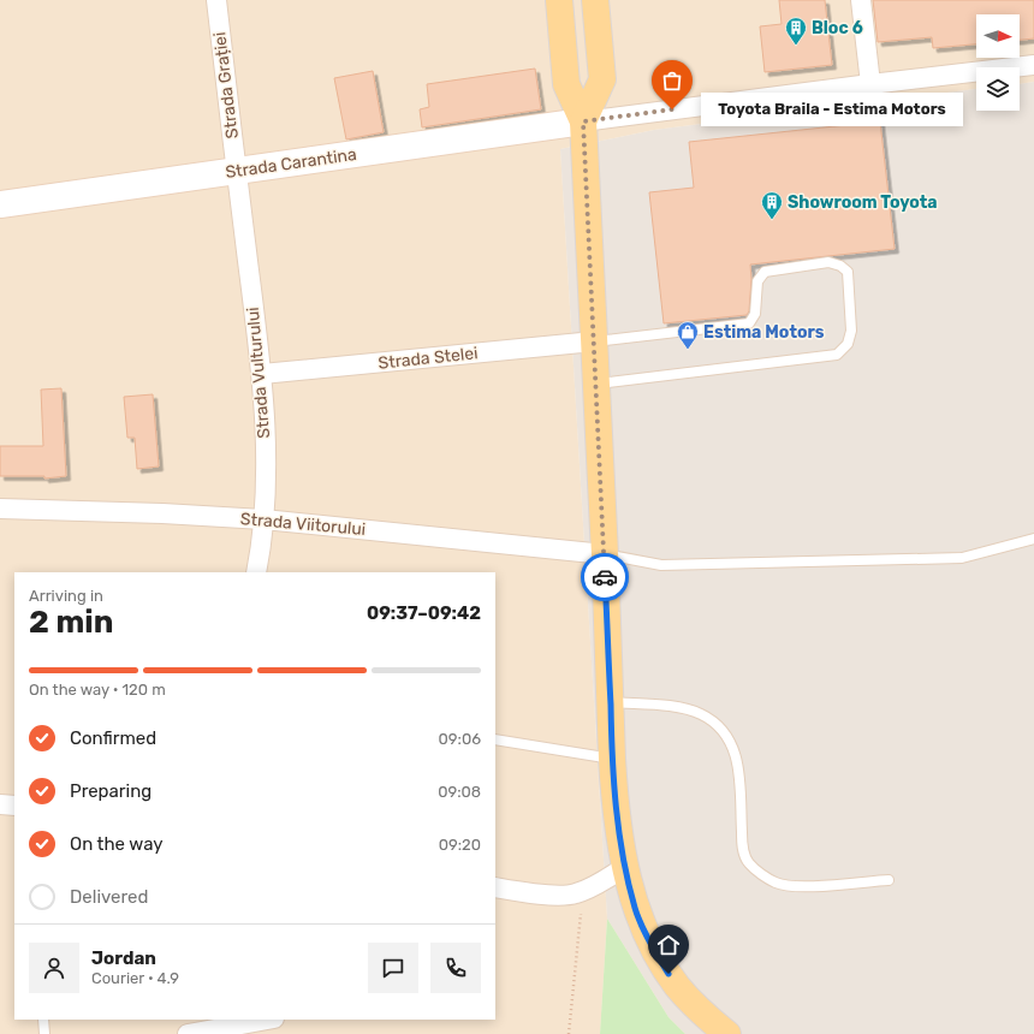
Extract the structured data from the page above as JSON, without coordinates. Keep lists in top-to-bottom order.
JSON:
{
  "streets": {
    "main road": ["Strada Carantina"],
    "street": [
      "Strada Grației",
      "Strada Stelei",
      "Strada Vulturului",
      "Strada Viitorului"
    ]
  },
  "crossings": [
    ["Strada Grației", "Strada Carantina"],
    ["Strada Grației", "Strada Vulturului"],
    ["Strada Carantina", "Strada Vulturului"],
    ["Strada Stelei", "Strada Vulturului"],
    ["Strada Vulturului", "Strada Viitorului"]
  ],
  "places": {
    "building": ["Bloc 6", "Showroom Toyota"],
    "other": ["Toyota Braila - Estima Motors"],
    "shop": ["Estima Motors"]
  },
  "north": "right",
  "page": {
    "bubble": "Toyota Braila - Estima Motors",
    "heading": ["2 min", "Arriving in", "09:37–09:42"],
    "panel": ["Jordan", "Courier · 4.9"],
    "bar": "On the way · 120 m",
    "list": [
      ["Confirmed", "09:06"],
      ["Preparing", "09:08"],
      ["On the way", "09:20"],
      "Delivered"
    ]
  }
}
